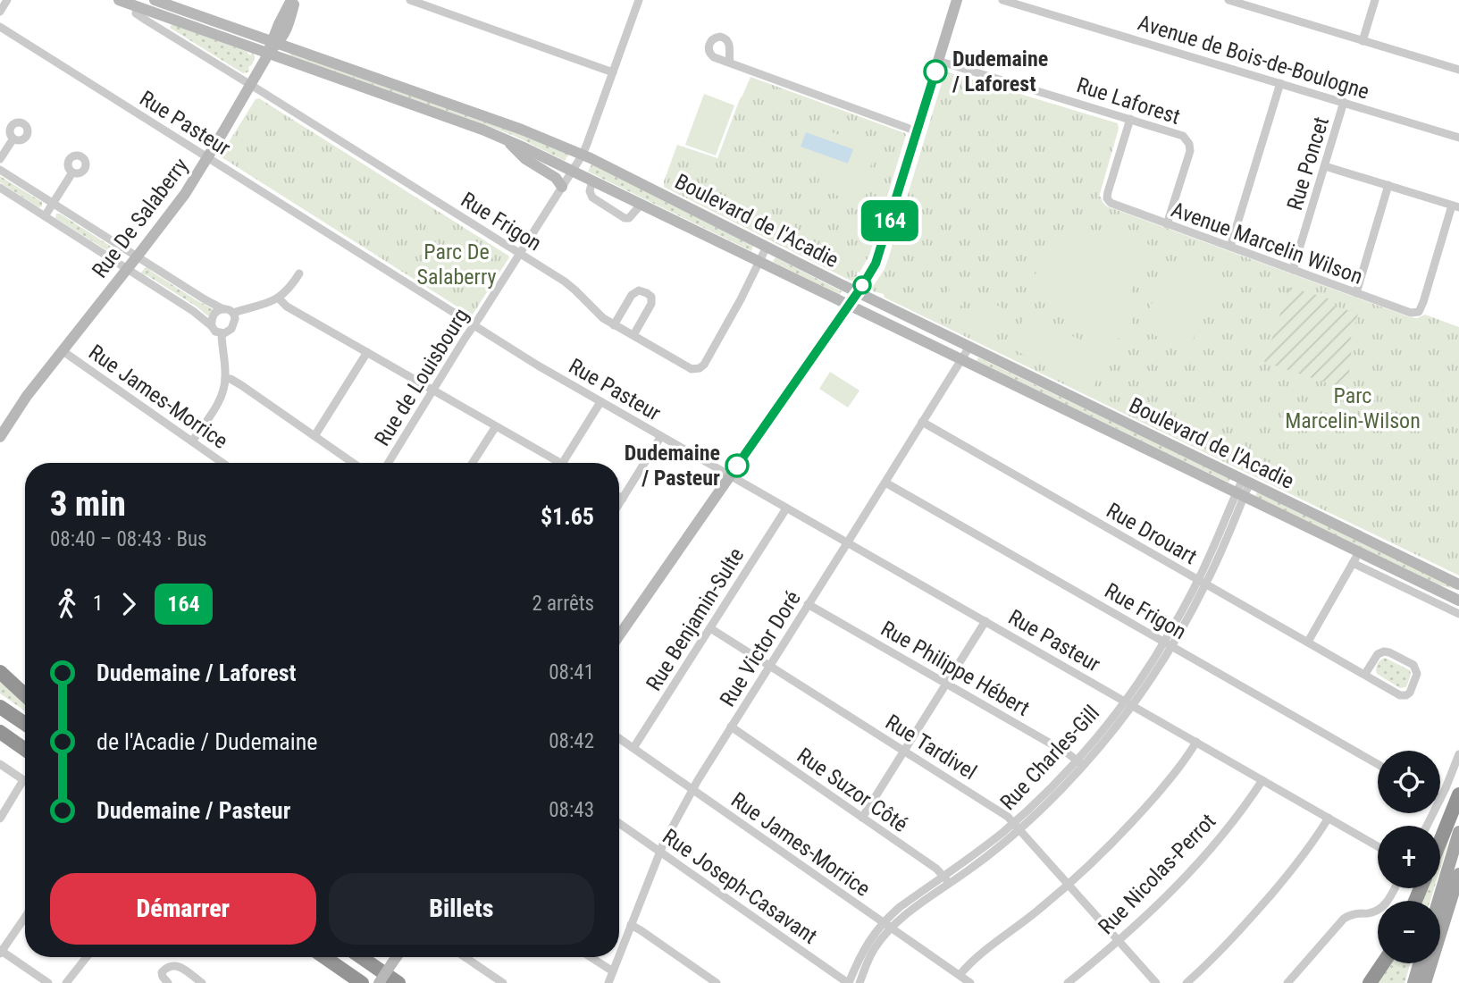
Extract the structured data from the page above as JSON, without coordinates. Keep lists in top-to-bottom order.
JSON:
{
  "streets": {
    "main road": ["Rue De Salaberry", "Boulevard de l'Acadie"],
    "street": [
      "Avenue de Bois-de-Boulogne",
      "Rue Laforest",
      "Rue Pasteur",
      "Rue Poncet",
      "Rue Frigon",
      "Avenue Marcelin Wilson",
      "Rue de Louisbourg",
      "Rue James-Morrice",
      "Rue Drouart",
      "Rue Benjamin-Sulte",
      "Rue Victor Doré",
      "Rue Philippe Hébert",
      "Rue Tardivel",
      "Rue Charles-Gill",
      "Rue Suzor Côté",
      "Rue Nicolas-Perrot",
      "Rue Joseph-Casavant"
    ]
  },
  "crossings": [
    ["Avenue de Bois-de-Boulogne", "Rue Poncet"],
    ["Rue Laforest", "Avenue Marcelin Wilson"],
    ["Rue Pasteur", "Rue De Salaberry"],
    ["Rue Pasteur", "Rue de Louisbourg"],
    ["Rue Pasteur", "Rue Benjamin-Sulte"],
    ["Rue Pasteur", "Rue Victor Doré"],
    ["Rue Pasteur", "Rue Charles-Gill"],
    ["Rue Pasteur", "Rue Nicolas-Perrot"],
    ["Rue Poncet", "Avenue Marcelin Wilson"],
    ["Rue De Salaberry", "Boulevard de l'Acadie"],
    ["Rue De Salaberry", "Rue Frigon"],
    ["Rue De Salaberry", "Rue James-Morrice"],
    ["Boulevard de l'Acadie", "Rue Frigon"],
    ["Boulevard de l'Acadie", "Rue de Louisbourg"],
    ["Boulevard de l'Acadie", "Rue Victor Doré"],
    ["Boulevard de l'Acadie", "Rue Charles-Gill"],
    ["Rue Frigon", "Rue de Louisbourg"],
    ["Rue Frigon", "Rue Victor Doré"],
    ["Rue Frigon", "Rue Charles-Gill"],
    ["Rue James-Morrice", "Rue Benjamin-Sulte"],
    ["Rue James-Morrice", "Rue Victor Doré"],
    ["Rue James-Morrice", "Rue Charles-Gill"],
    ["Rue Drouart", "Rue Victor Doré"],
    ["Rue Drouart", "Rue Charles-Gill"],
    ["Rue Benjamin-Sulte", "Rue Tardivel"],
    ["Rue Victor Doré", "Rue Philippe Hébert"],
    ["Rue Victor Doré", "Rue Tardivel"],
    ["Rue Victor Doré", "Rue Suzor Côté"],
    ["Rue Victor Doré", "Rue Joseph-Casavant"],
    ["Rue Philippe Hébert", "Rue Charles-Gill"],
    ["Rue Tardivel", "Rue Charles-Gill"],
    ["Rue Tardivel", "Rue Nicolas-Perrot"],
    ["Rue Charles-Gill", "Rue Suzor Côté"],
    ["Rue Charles-Gill", "Rue Joseph-Casavant"]
  ],
  "parks": ["Parc De Salaberry", "Parc Marcelin-Wilson"],
  "places": ["Dudemaine / Laforest", "Dudemaine / Pasteur"],
  "lines": ["bus line 164"],
  "page": {
    "on_map": "164",
    "heading": ["3 min", "08:40 – 08:43 · Bus", "$1.65"],
    "legs": ["1", "164", "2 arrêts"],
    "list": [
      {
        "name": "Dudemaine / Laforest",
        "value": "08:41"
      },
      {
        "name": "de l'Acadie / Dudemaine",
        "value": "08:42"
      },
      {
        "name": "Dudemaine / Pasteur",
        "value": "08:43"
      }
    ],
    "map_buttons": ["+", "−"],
    "buttons": ["Démarrer", "Billets"]
  }
}
